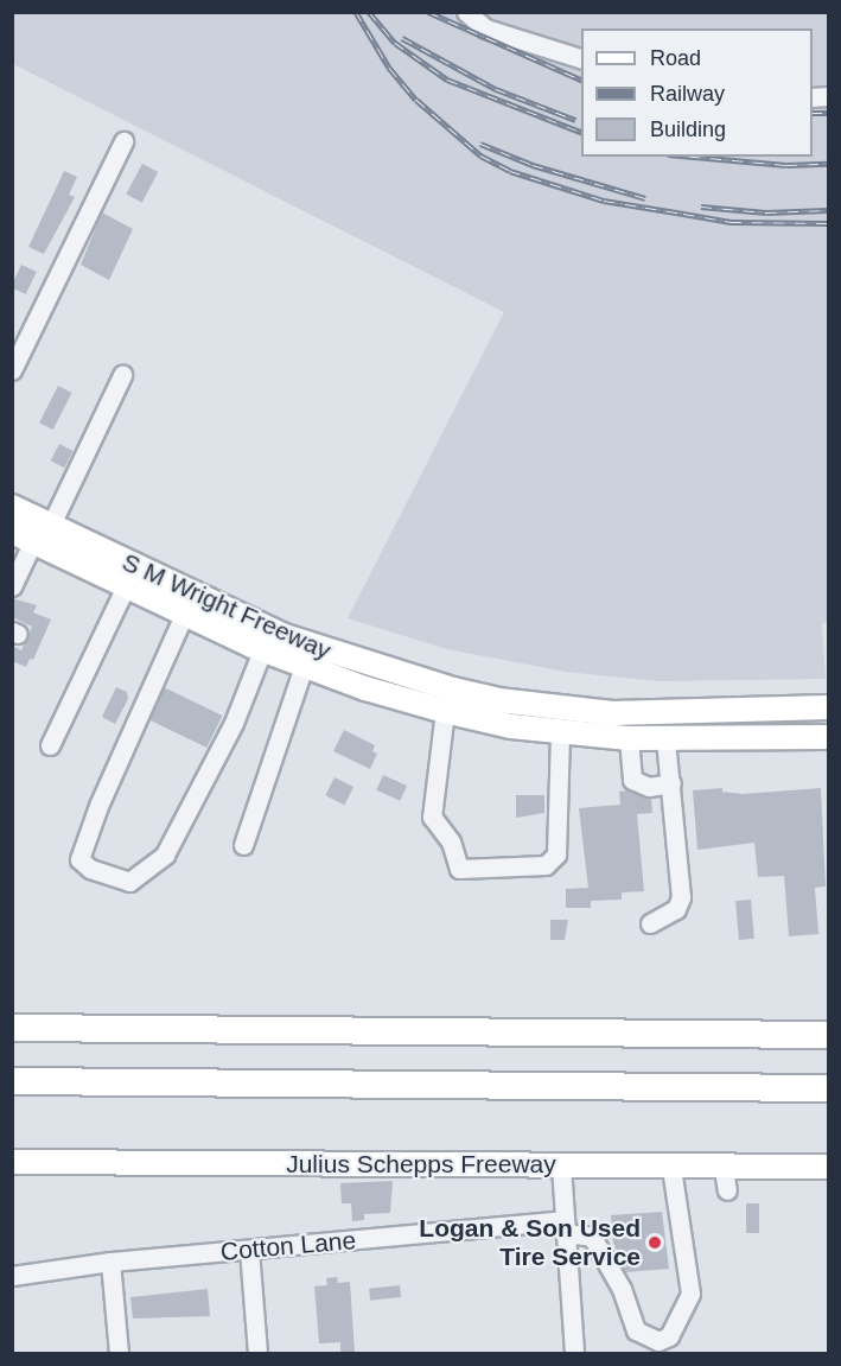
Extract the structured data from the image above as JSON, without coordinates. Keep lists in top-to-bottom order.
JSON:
{
  "streets": {
    "main road": ["S M Wright Freeway", "Julius Schepps Freeway"],
    "street": ["Cotton Lane"]
  },
  "places": ["Logan & Son Used Tire Service"],
  "legend": ["Road", "Railway", "Building"]
}
